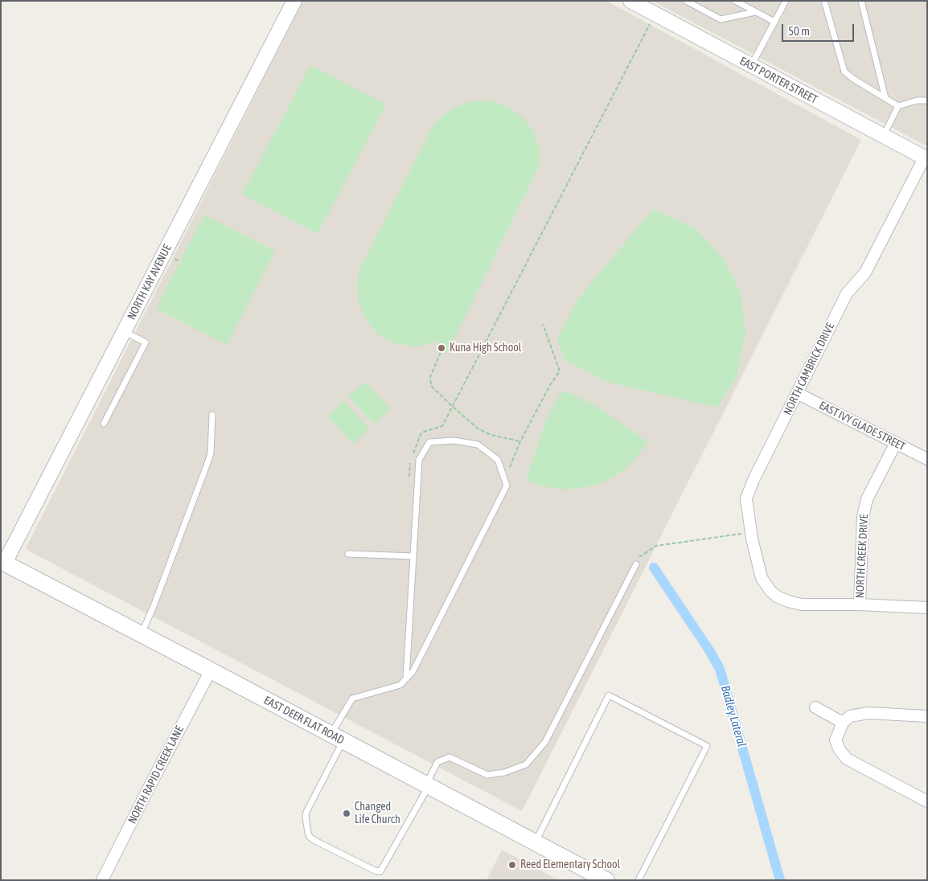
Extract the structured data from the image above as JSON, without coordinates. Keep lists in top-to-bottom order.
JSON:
{
  "streets": {
    "main road": ["EAST DEER FLAT ROAD"],
    "street": [
      "EAST PORTER STREET",
      "NORTH KAY AVENUE",
      "NORTH CAMBRICK DRIVE",
      "EAST IVY GLADE STREET",
      "NORTH CREEK DRIVE",
      "NORTH RAPID CREEK LANE"
    ]
  },
  "crossings": [
    ["EAST PORTER STREET", "NORTH CAMBRICK DRIVE"],
    ["NORTH KAY AVENUE", "EAST DEER FLAT ROAD"],
    ["NORTH CAMBRICK DRIVE", "EAST IVY GLADE STREET"],
    ["NORTH CAMBRICK DRIVE", "NORTH CREEK DRIVE"],
    ["EAST IVY GLADE STREET", "NORTH CREEK DRIVE"],
    ["EAST DEER FLAT ROAD", "NORTH RAPID CREEK LANE"]
  ],
  "water": ["Badley Lateral"],
  "places": ["Kuna High School", "Changed Life Church", "Reed Elementary School"],
  "scale_bar": "50 m"
}
